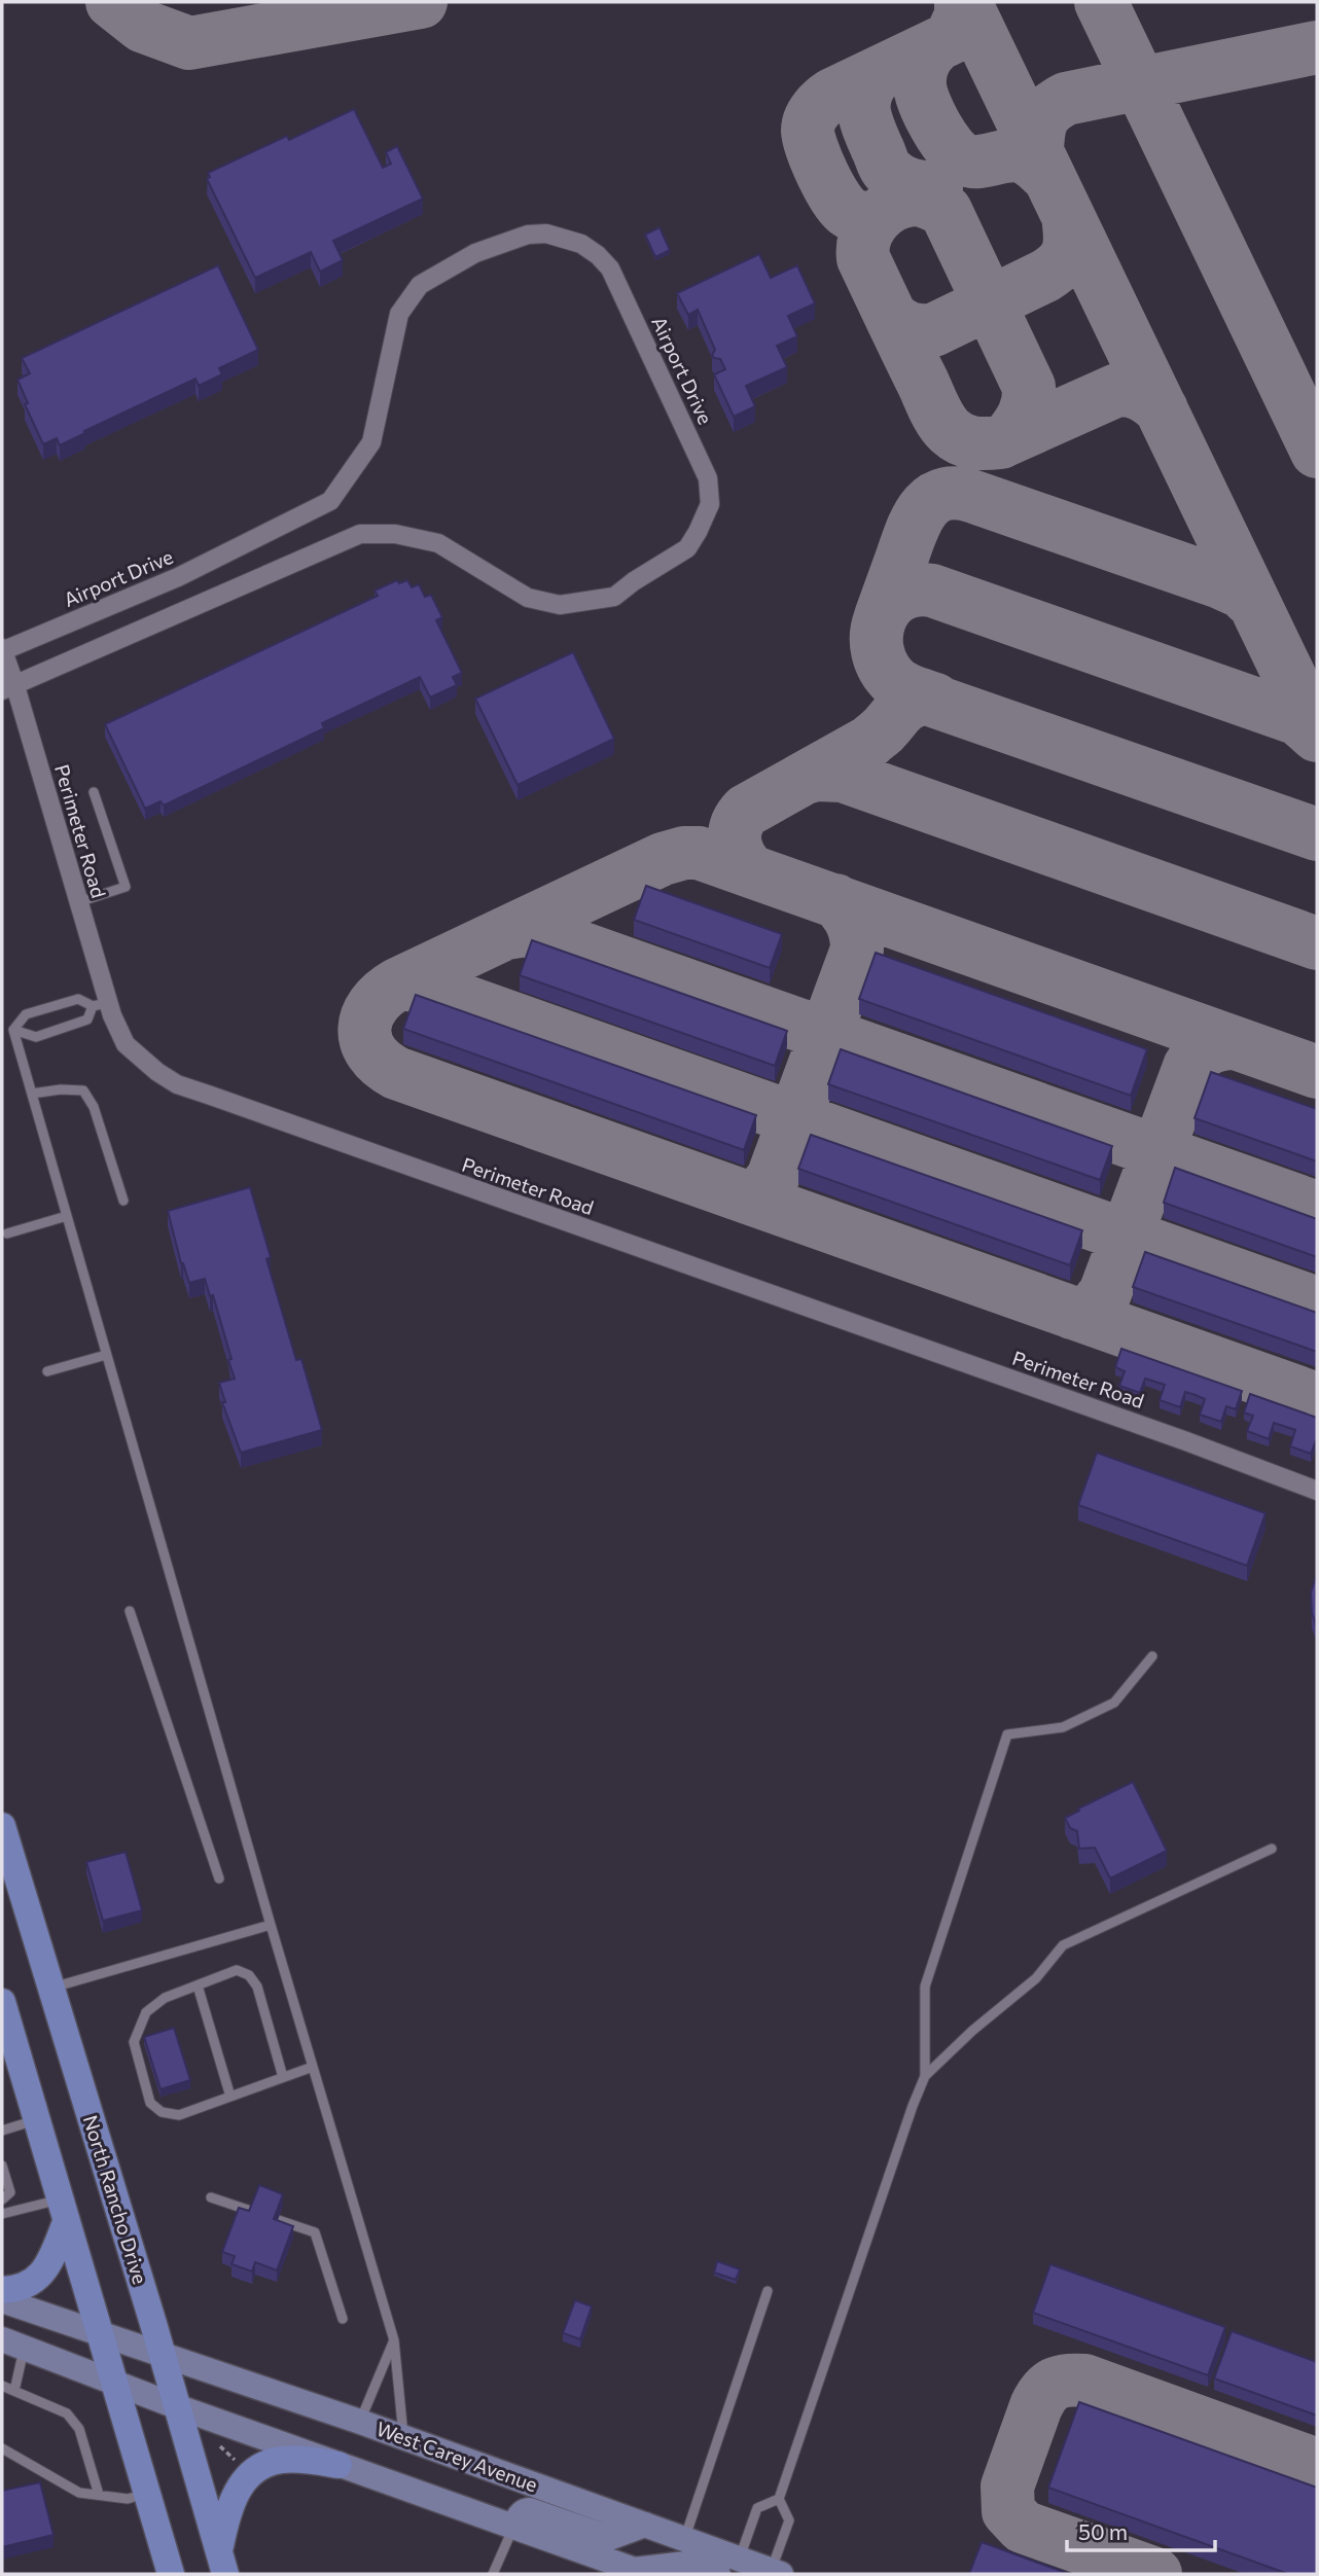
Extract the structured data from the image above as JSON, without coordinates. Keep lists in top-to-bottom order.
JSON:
{
  "streets": {
    "main road": ["North Rancho Drive", "West Carey Avenue"],
    "street": ["Airport Drive", "Perimeter Road"]
  },
  "crossings": [
    ["Airport Drive", "Perimeter Road"],
    ["North Rancho Drive", "West Carey Avenue"]
  ],
  "scale_bar": "50 m"
}
